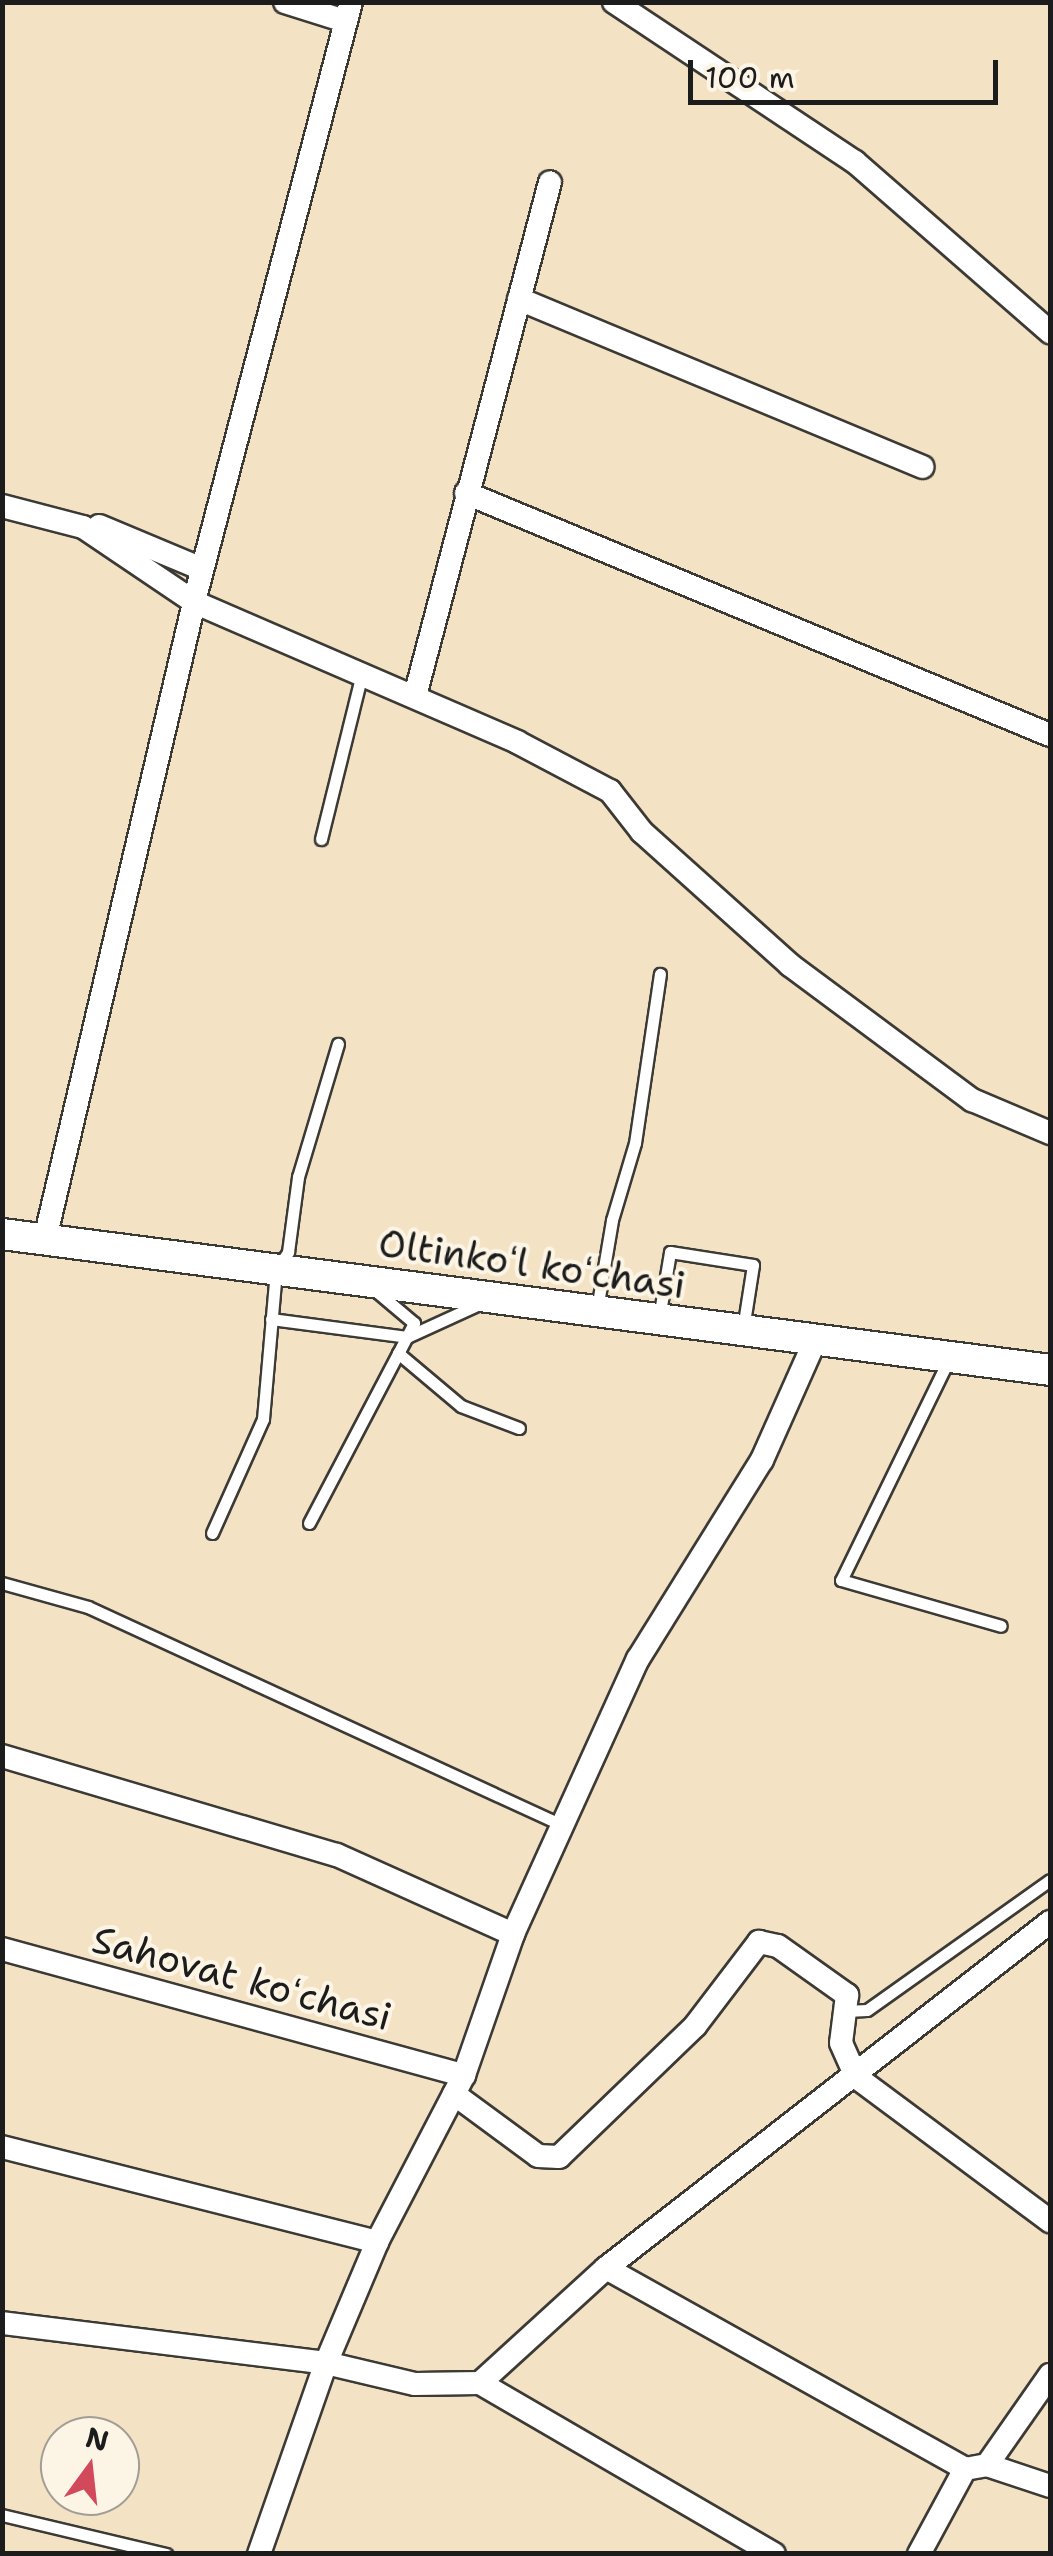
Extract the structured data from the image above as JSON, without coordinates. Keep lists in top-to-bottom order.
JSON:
{
  "streets": {
    "main road": ["Oltinkoʻl koʻchasi"],
    "street": ["Sahovat koʻchasi"]
  },
  "scale_bar": "100 m",
  "north": "top"
}
